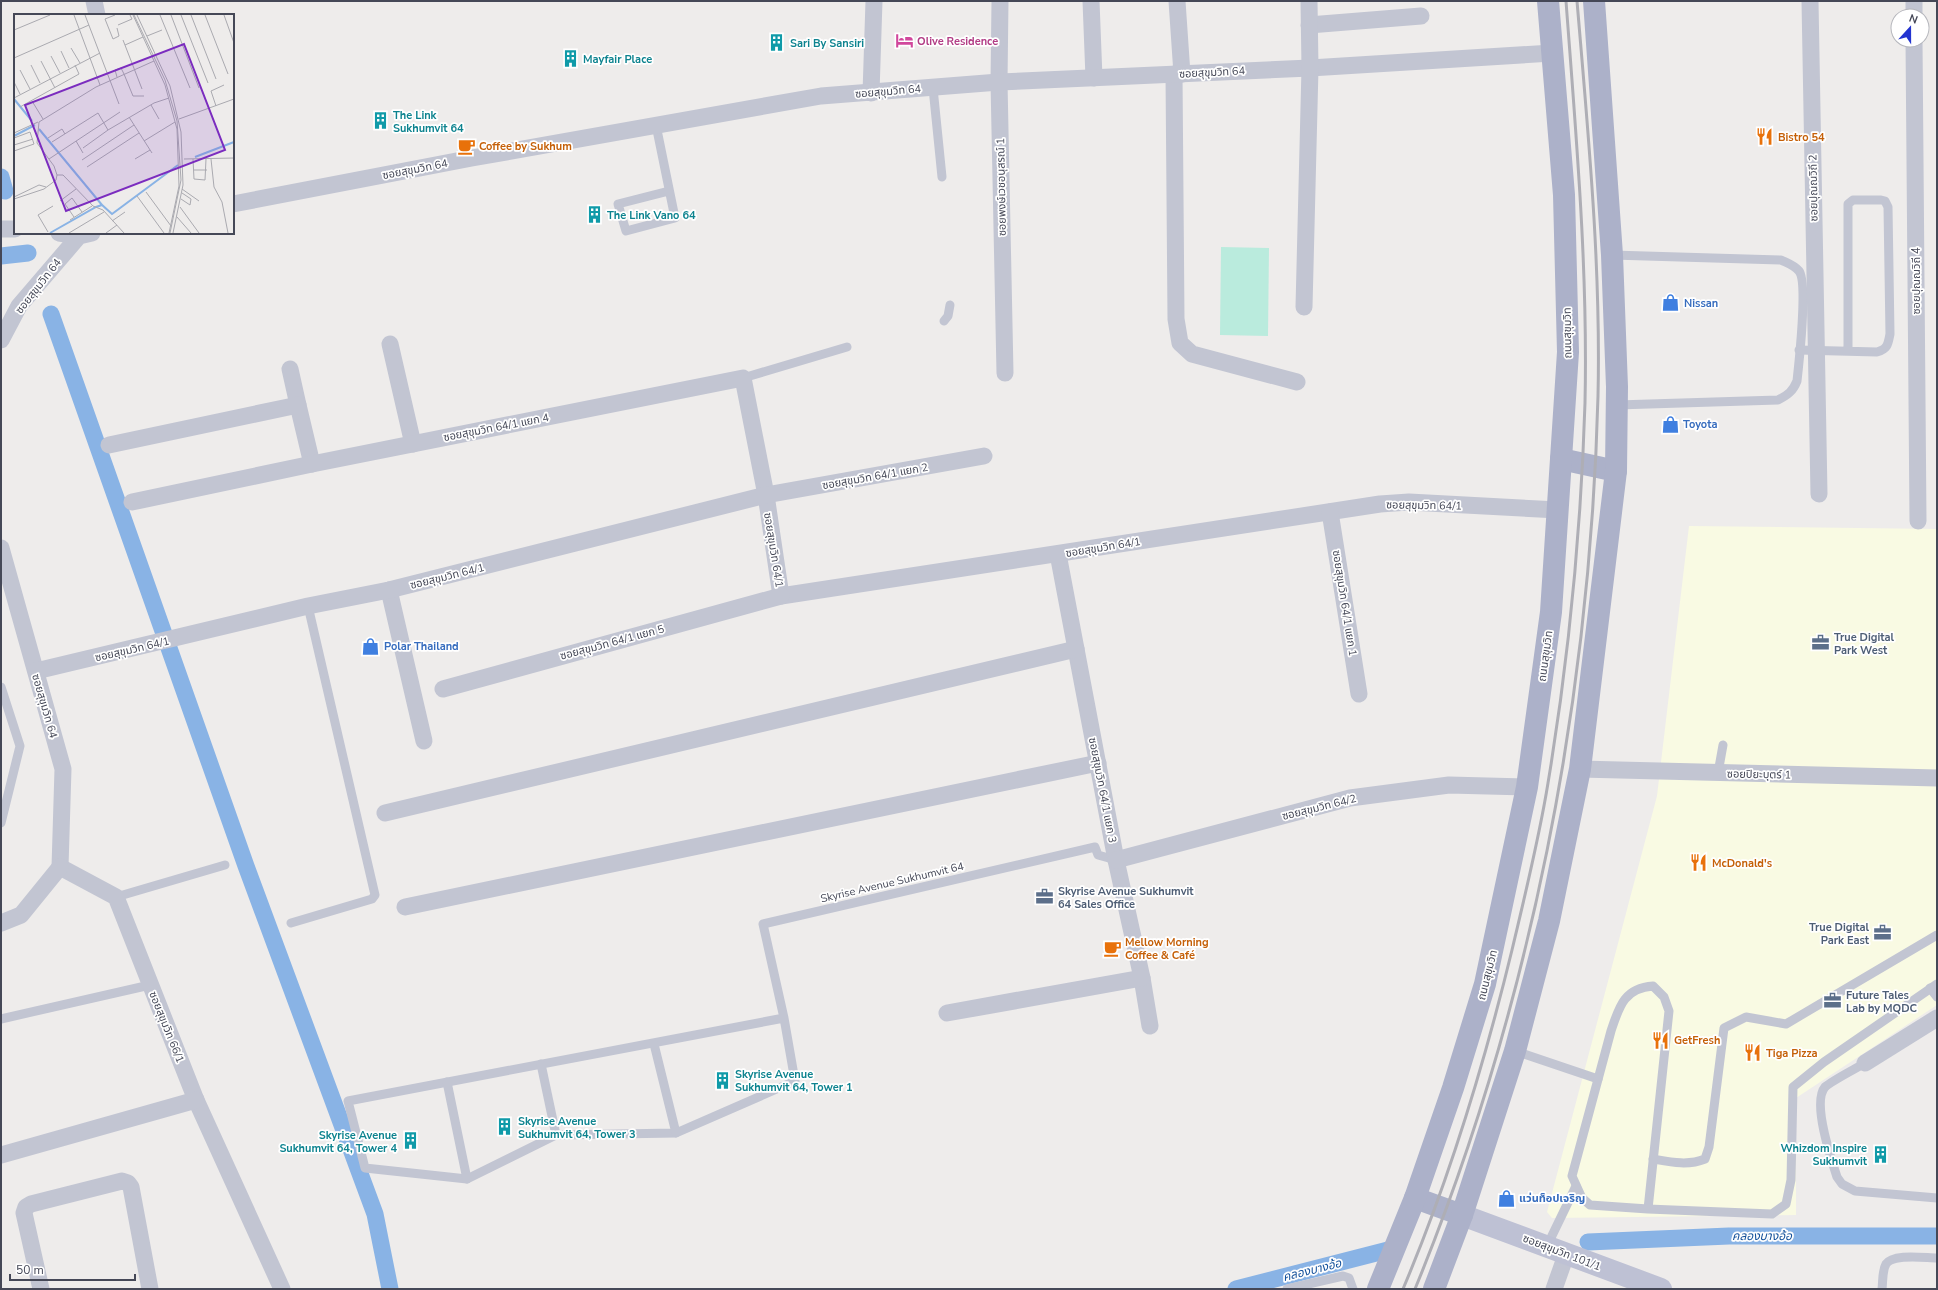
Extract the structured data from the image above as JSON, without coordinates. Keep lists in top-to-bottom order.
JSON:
{
  "streets": {
    "main road": ["ถนนสุขุมวิท"],
    "street": [
      "ซอยสุขุมวิท 64",
      "ซอยพงษ์เวชอนุสรณ์ 1",
      "ซอยปุณณวิถี 2",
      "ซอยปุณณวิถี 4",
      "ซอยสุขุมวิท 64/1 แยก 4",
      "ซอยสุขุมวิท 64/1 แยก 2",
      "ซอยสุขุมวิท 64/1",
      "ซอยสุขุมวิท 64/1 แยก 1",
      "ซอยสุขุมวิท 64/1 แยก 5",
      "ซอยปิยะบุตร์ 1",
      "ซอยสุขุมวิท 64/1 แยก 3",
      "ซอยสุขุมวิท 64/2",
      "ซอยสุขุมวิท 66/1",
      "ซอยสุขุมวิท 101/1"
    ],
    "lane": ["Skyrise Avenue Sukhumvit 64"]
  },
  "crossings": [
    ["ซอยสุขุมวิท 64", "ซอยพงษ์เวชอนุสรณ์ 1"],
    ["ซอยสุขุมวิท 64", "ถนนสุขุมวิท"],
    ["ซอยสุขุมวิท 64", "ซอยสุขุมวิท 64/1"],
    ["ถนนสุขุมวิท", "ซอยสุขุมวิท 64/1"],
    ["ถนนสุขุมวิท", "ซอยสุขุมวิท 64/2"],
    ["ซอยสุขุมวิท 64/1 แยก 2", "ซอยสุขุมวิท 64/1"],
    ["ซอยสุขุมวิท 64/1", "ซอยสุขุมวิท 64/1 แยก 1"],
    ["ซอยสุขุมวิท 64/1", "ซอยสุขุมวิท 64/1 แยก 5"],
    ["ซอยสุขุมวิท 64/1", "ซอยสุขุมวิท 64/1 แยก 3"],
    ["ซอยสุขุมวิท 64/1 แยก 3", "ซอยสุขุมวิท 64/2"],
    ["ซอยสุขุมวิท 64/1 แยก 3", "Skyrise Avenue Sukhumvit 64"],
    ["ซอยสุขุมวิท 64/2", "Skyrise Avenue Sukhumvit 64"]
  ],
  "water": ["คลองบางอ้อ"],
  "places": {
    "hotel": ["Olive Residence"],
    "building": [
      "Sari By Sansiri",
      "Mayfair Place",
      "The Link Sukhumvit 64",
      "The Link Vano 64",
      "Skyrise Avenue Sukhumvit 64, Tower 1",
      "Skyrise Avenue Sukhumvit 64, Tower 3",
      "Skyrise Avenue Sukhumvit 64, Tower 4",
      "Whizdom Inspire Sukhumvit"
    ],
    "restaurant": [
      "Bistro 54",
      "McDonald's",
      "GetFresh",
      "Tiga Pizza"
    ],
    "cafe": ["Coffee by Sukhum", "Mellow Morning Coffee & Café"],
    "shop": [
      "Nissan",
      "Toyota",
      "Polar Thailand",
      "แว่นท็อปเจริญ"
    ],
    "office": [
      "True Digital Park West",
      "Skyrise Avenue Sukhumvit 64 Sales Office",
      "True Digital Park East",
      "Future Tales Lab by MQDC"
    ]
  },
  "scale_bar": "50 m",
  "north": "top"
}
